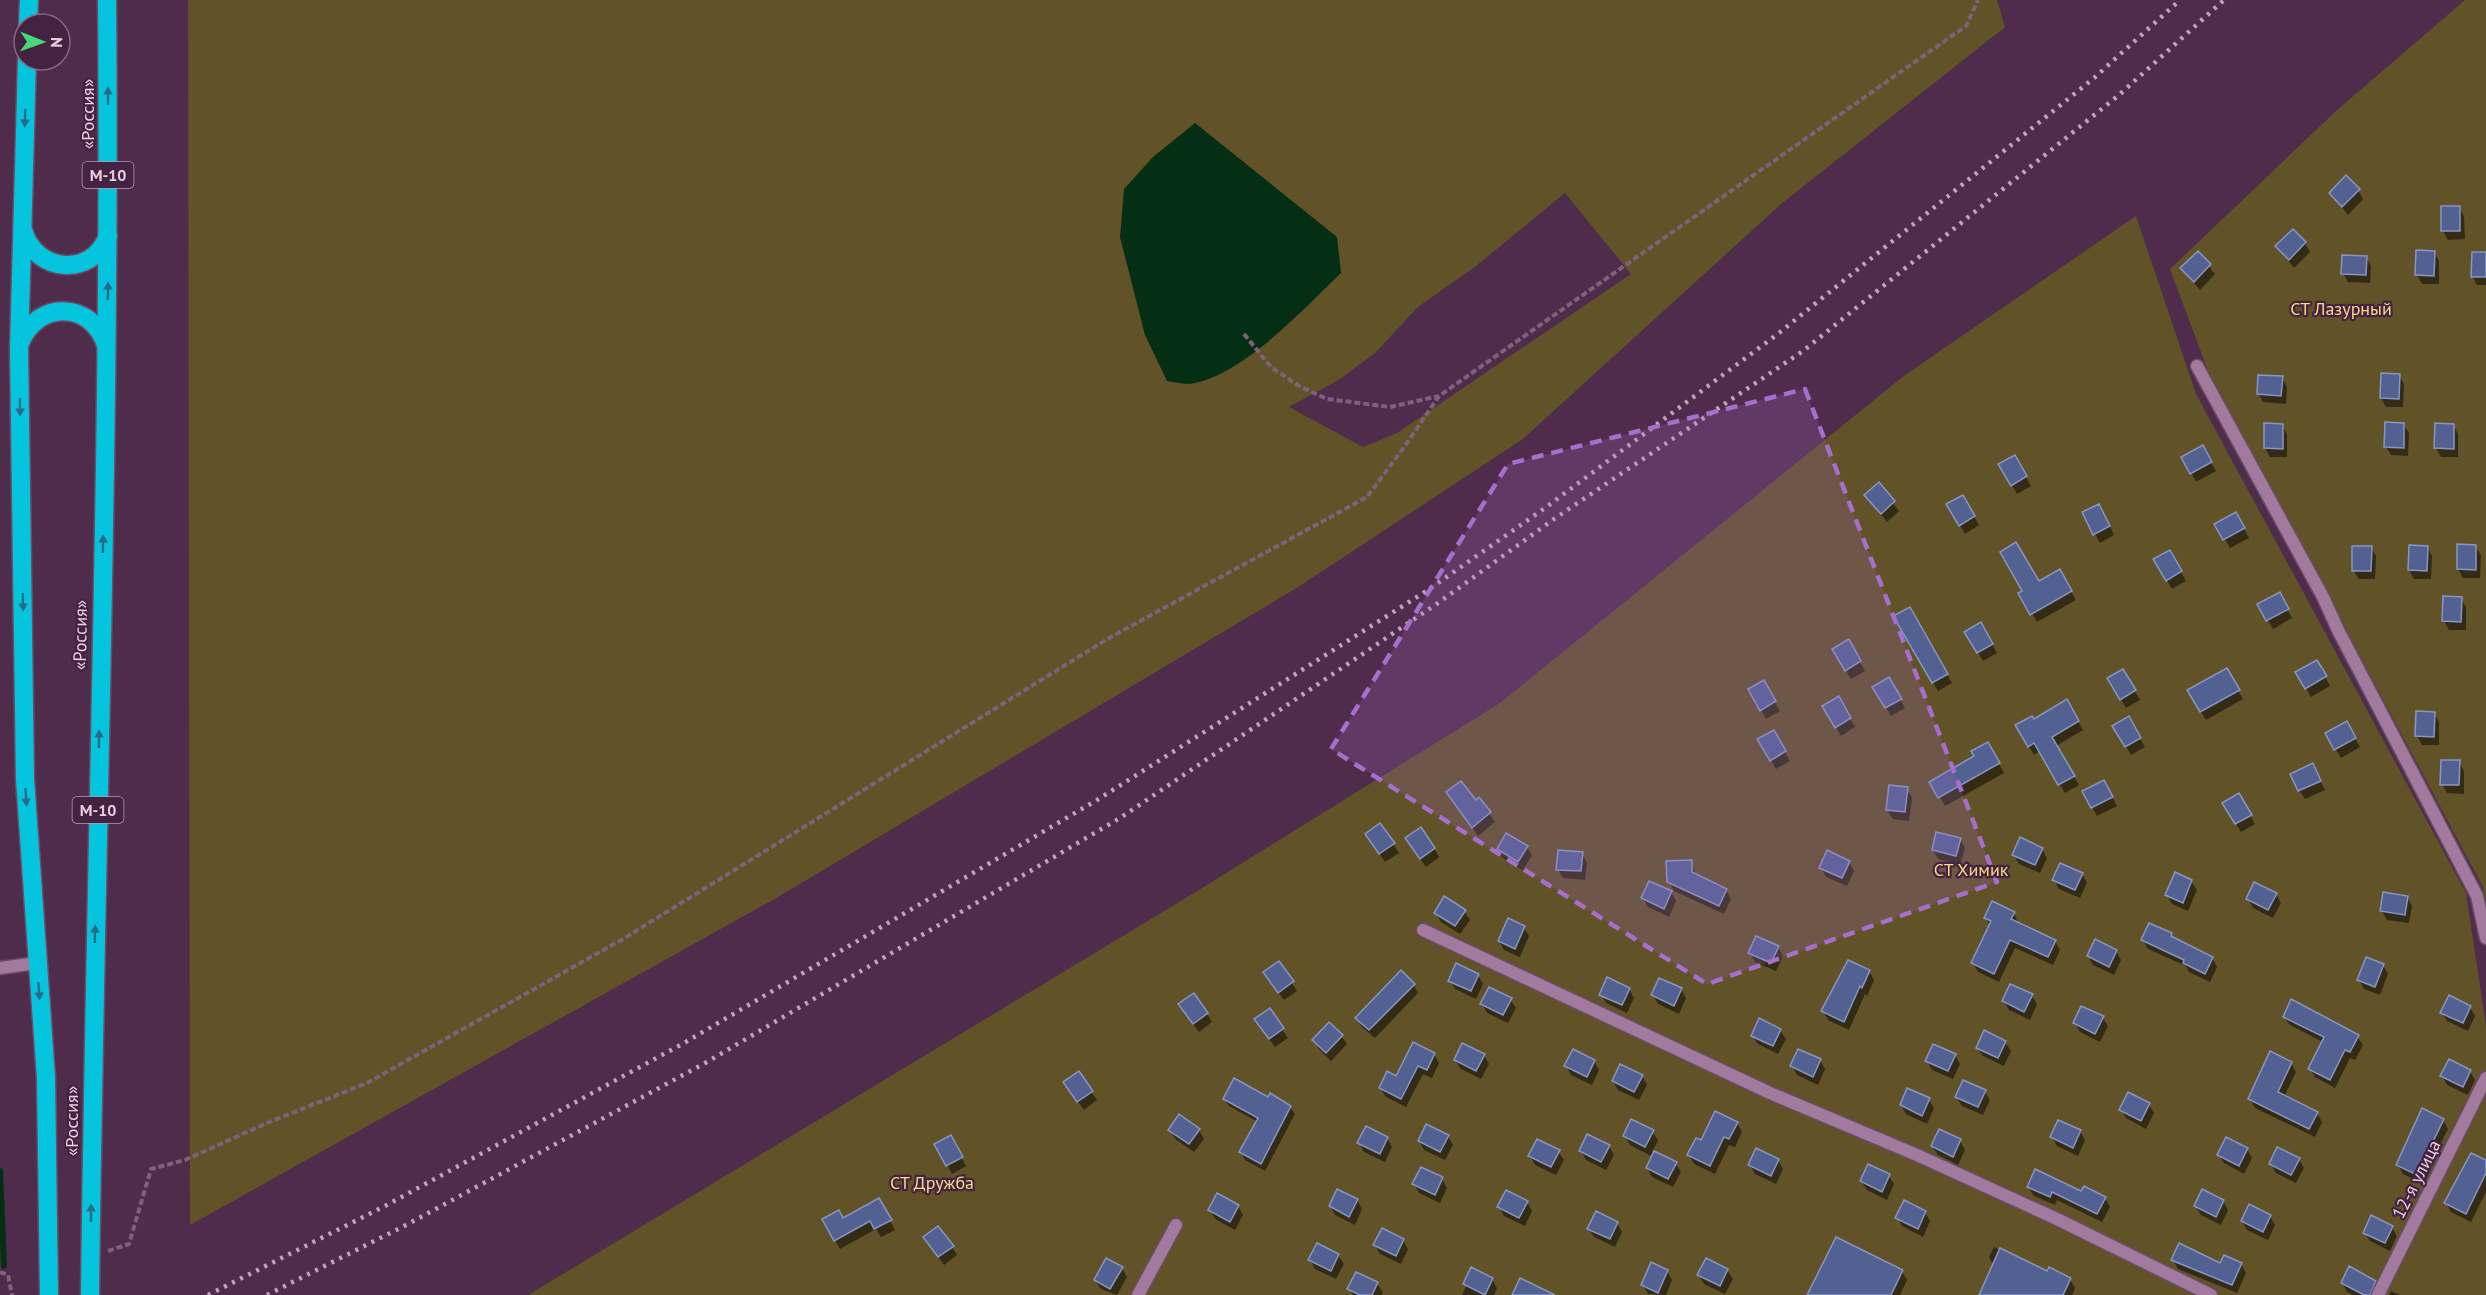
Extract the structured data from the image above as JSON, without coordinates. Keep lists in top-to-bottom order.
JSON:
{
  "streets": {
    "highway": ["«Россия»", "М-10"],
    "street": ["12-я улица"]
  },
  "parks": ["СТ Лазурный", "СТ Химик", "СТ Дружба"],
  "north": "right"
}
